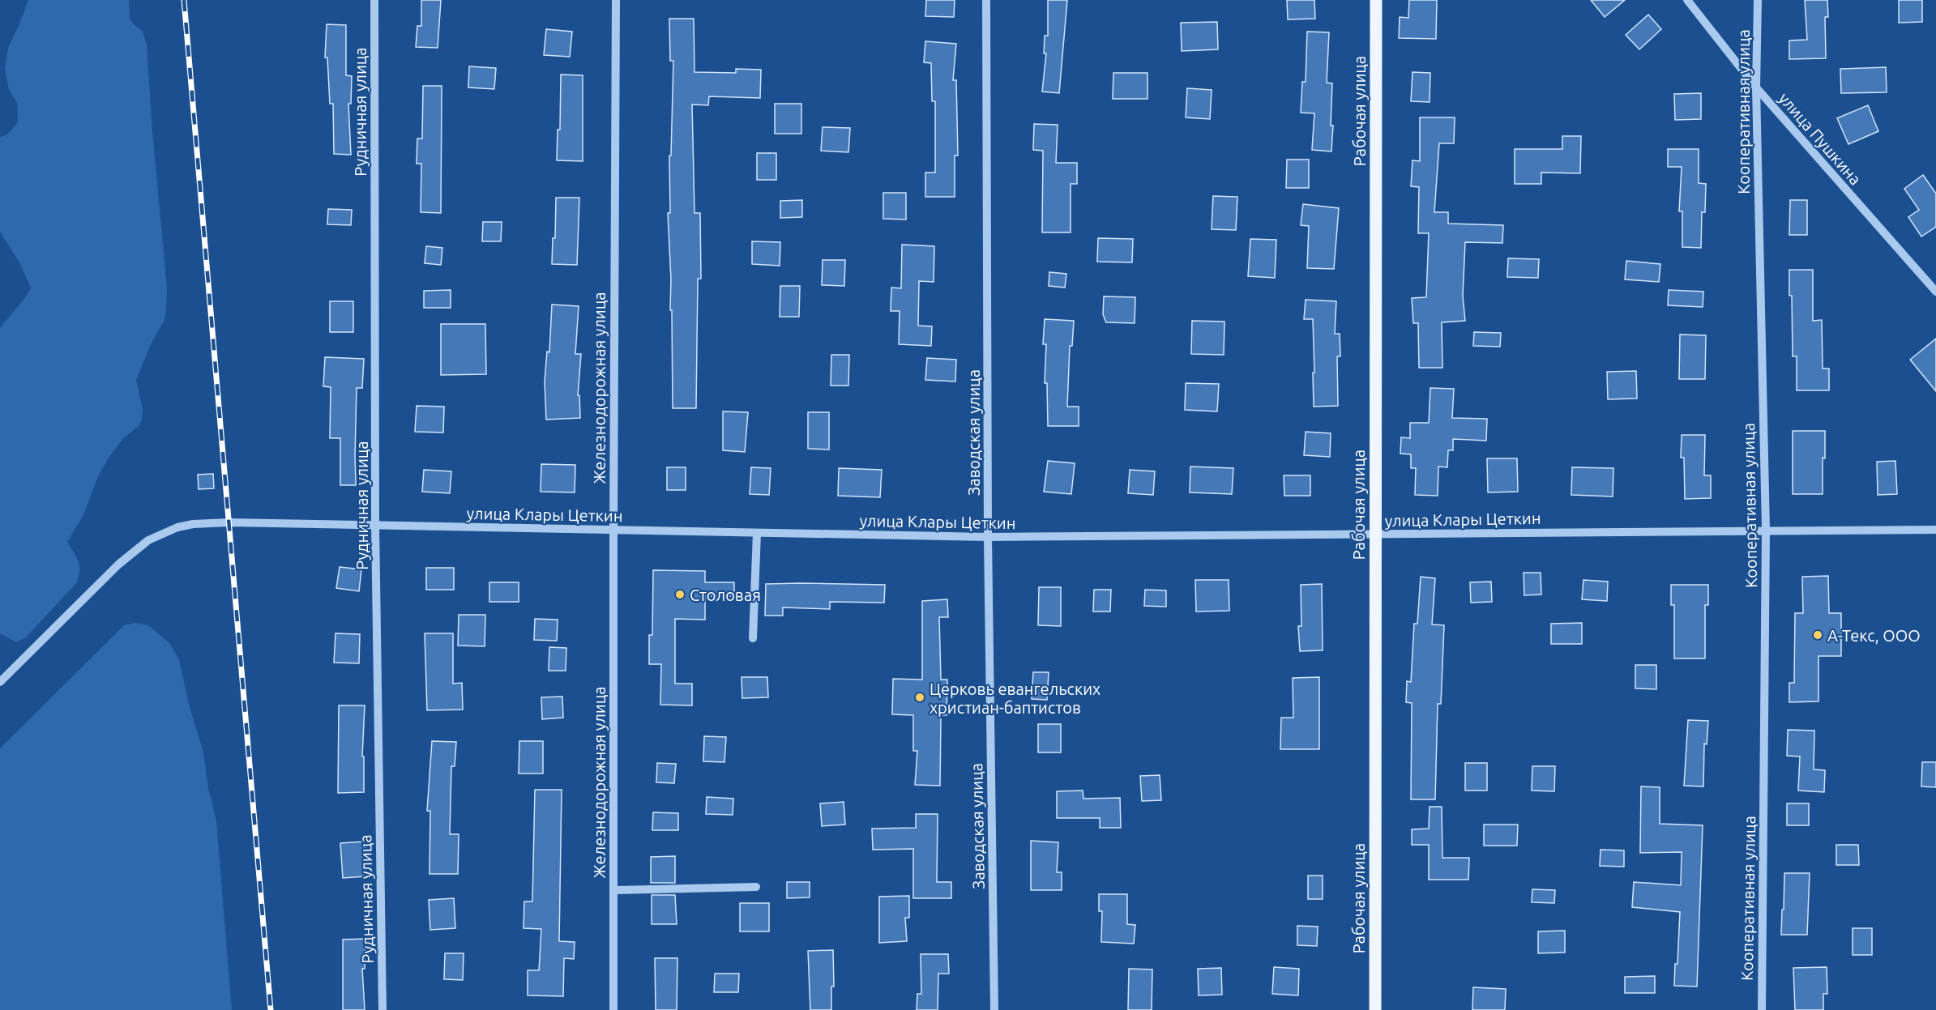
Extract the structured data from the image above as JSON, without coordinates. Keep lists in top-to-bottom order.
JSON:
{
  "streets": {
    "main road": ["Рабочая улица"],
    "street": [
      "Рудничная улица",
      "Кооперативная улица",
      "улица Пушкина",
      "Железнодорожная улица",
      "Заводская улица",
      "улица Клары Цеткин"
    ]
  },
  "crossings": [
    ["Рабочая улица", "улица Клары Цеткин"],
    ["Рудничная улица", "улица Клары Цеткин"],
    ["Кооперативная улица", "улица Пушкина"],
    ["Кооперативная улица", "улица Клары Цеткин"],
    ["Железнодорожная улица", "улица Клары Цеткин"],
    ["Заводская улица", "улица Клары Цеткин"]
  ],
  "places": ["Столовая", "А-Текс, ООО", "Церковь евангельских христиан-баптистов"]
}
